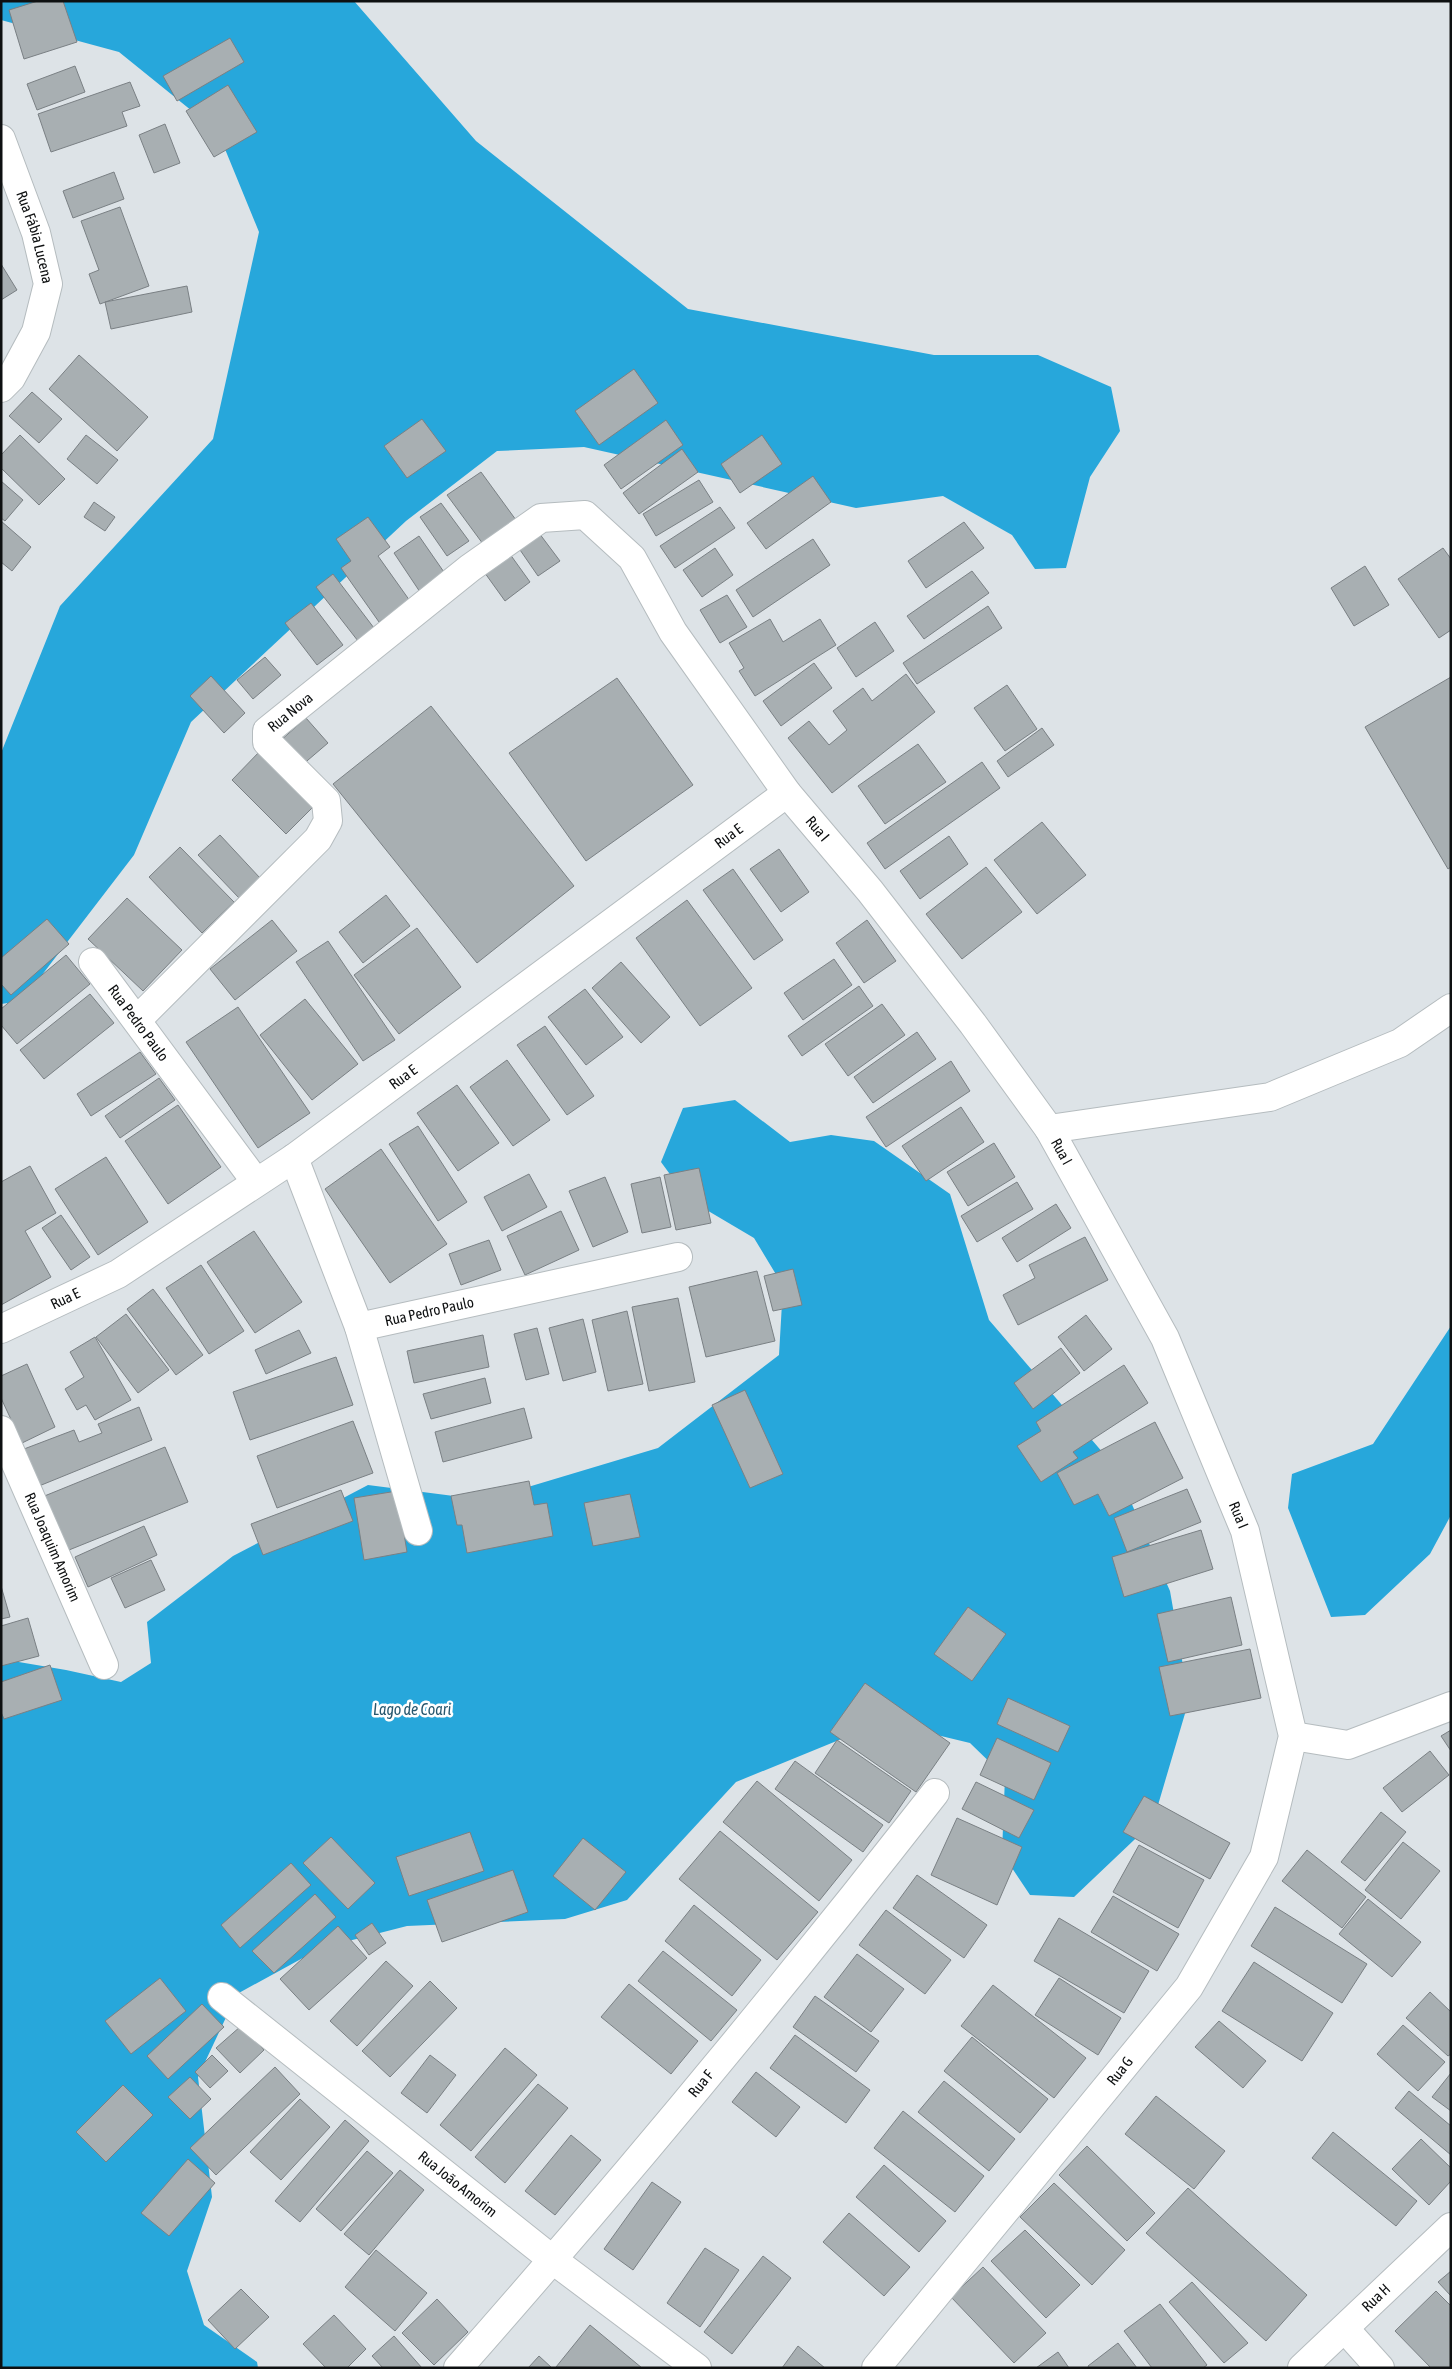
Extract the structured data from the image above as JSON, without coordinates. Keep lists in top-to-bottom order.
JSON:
{
  "streets": {
    "street": [
      "Rua Fábia Lucena",
      "Rua Nova",
      "Rua I",
      "Rua E",
      "Rua Pedro Paulo",
      "Rua Joaquim Amorim",
      "Rua G",
      "Rua F",
      "Rua João Amorim",
      "Rua H"
    ]
  },
  "crossings": [
    ["Rua Nova", "Rua I"],
    ["Rua Nova", "Rua Pedro Paulo"],
    ["Rua I", "Rua E"],
    ["Rua I", "Rua G"],
    ["Rua E", "Rua Pedro Paulo"],
    ["Rua F", "Rua João Amorim"]
  ],
  "water": ["Lago de Coari"]
}
